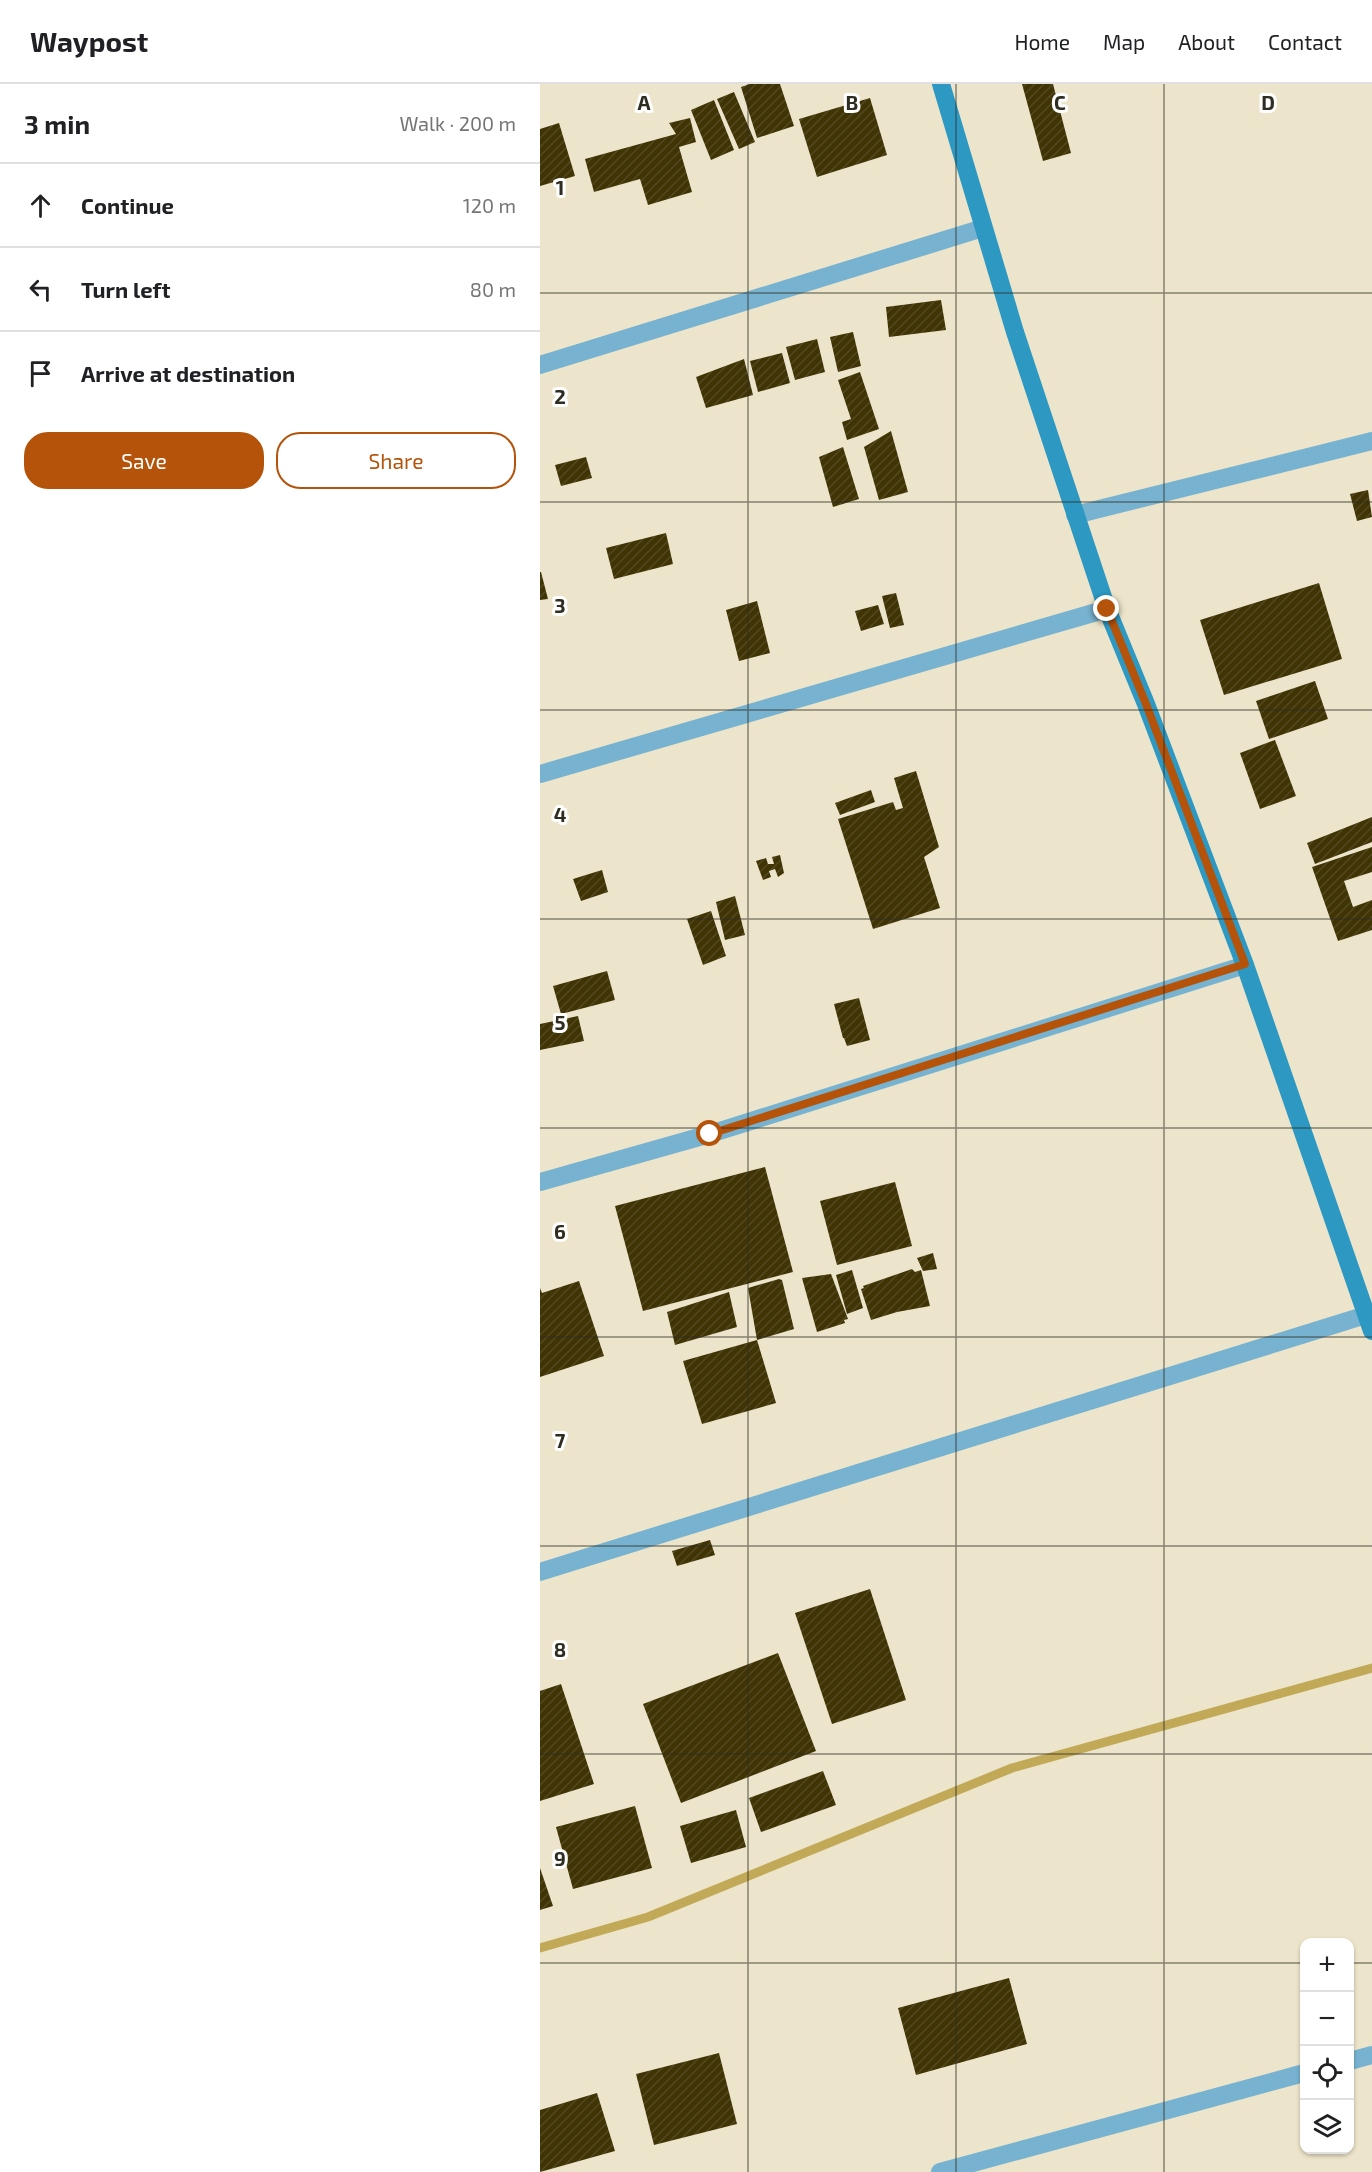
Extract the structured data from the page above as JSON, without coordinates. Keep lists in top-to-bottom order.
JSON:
{
  "page": {
    "header": "Waypost",
    "nav": [
      "Home",
      "Map",
      "About",
      "Contact"
    ],
    "heading": ["3 min", "Walk · 200 m"],
    "list": [
      ["Continue", "120 m"],
      ["Turn left", "80 m"],
      "Arrive at destination"
    ],
    "buttons": ["Save", "Share"],
    "map_buttons": ["+", "−"]
  },
  "grid": {
    "columns": [
      "A",
      "B",
      "C",
      "D"
    ],
    "rows": [
      "1",
      "2",
      "3",
      "4",
      "5",
      "6",
      "7",
      "8",
      "9"
    ]
  }
}
